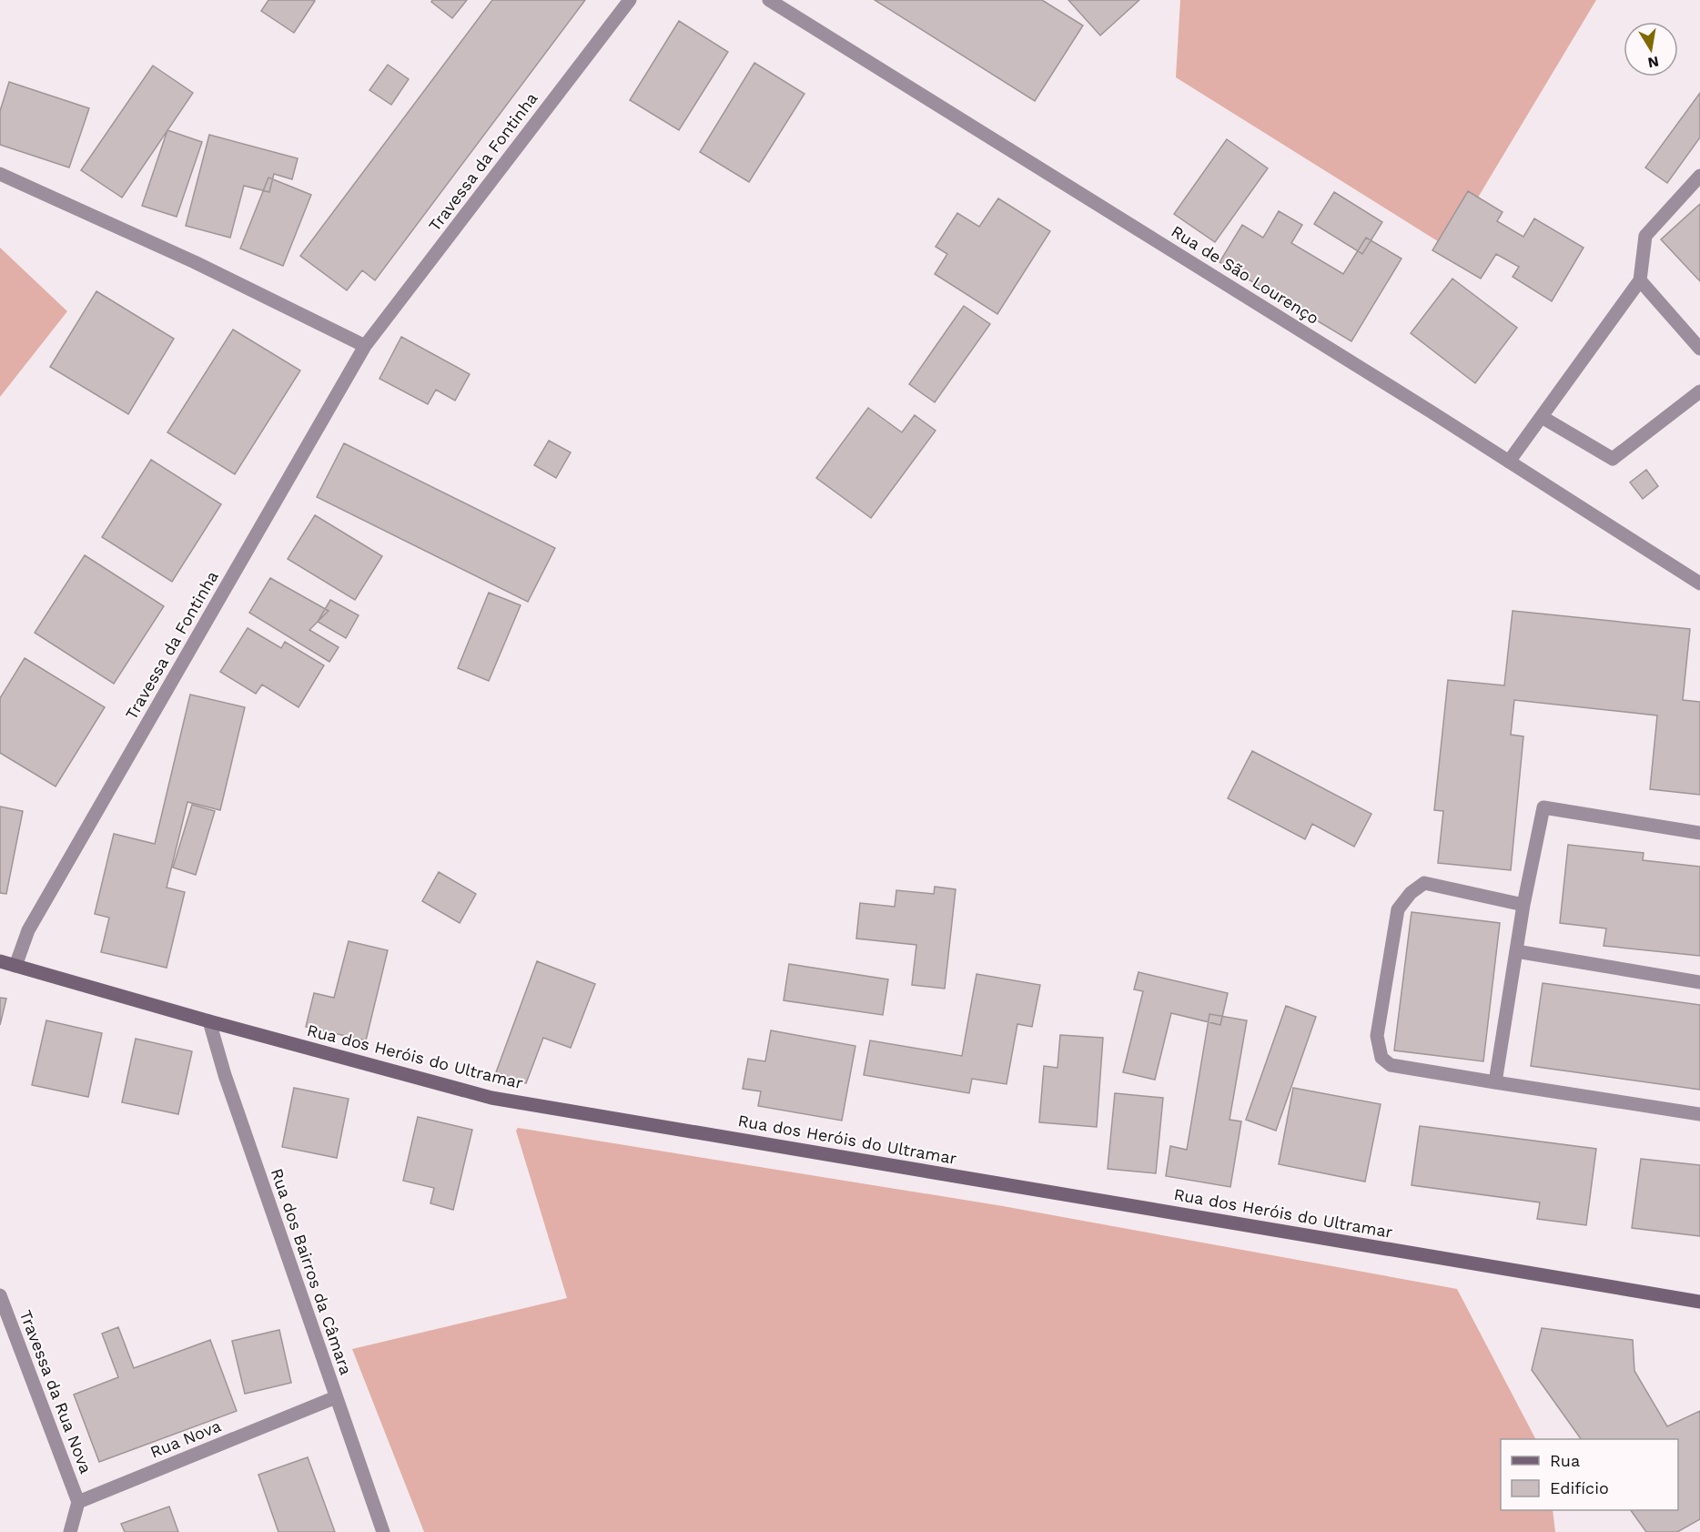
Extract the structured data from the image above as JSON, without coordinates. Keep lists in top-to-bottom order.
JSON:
{
  "streets": {
    "street": [
      "Travessa da Fontinha",
      "Rua de São Lourenço",
      "Rua dos Heróis do Ultramar",
      "Rua dos Bairros da Câmara",
      "Travessa da Rua Nova",
      "Rua Nova"
    ]
  },
  "crossings": [
    ["Travessa da Fontinha", "Rua dos Heróis do Ultramar"],
    ["Rua dos Heróis do Ultramar", "Rua dos Bairros da Câmara"],
    ["Rua dos Bairros da Câmara", "Rua Nova"],
    ["Travessa da Rua Nova", "Rua Nova"]
  ],
  "legend": ["Rua", "Edifício"],
  "north": "bottom"
}
